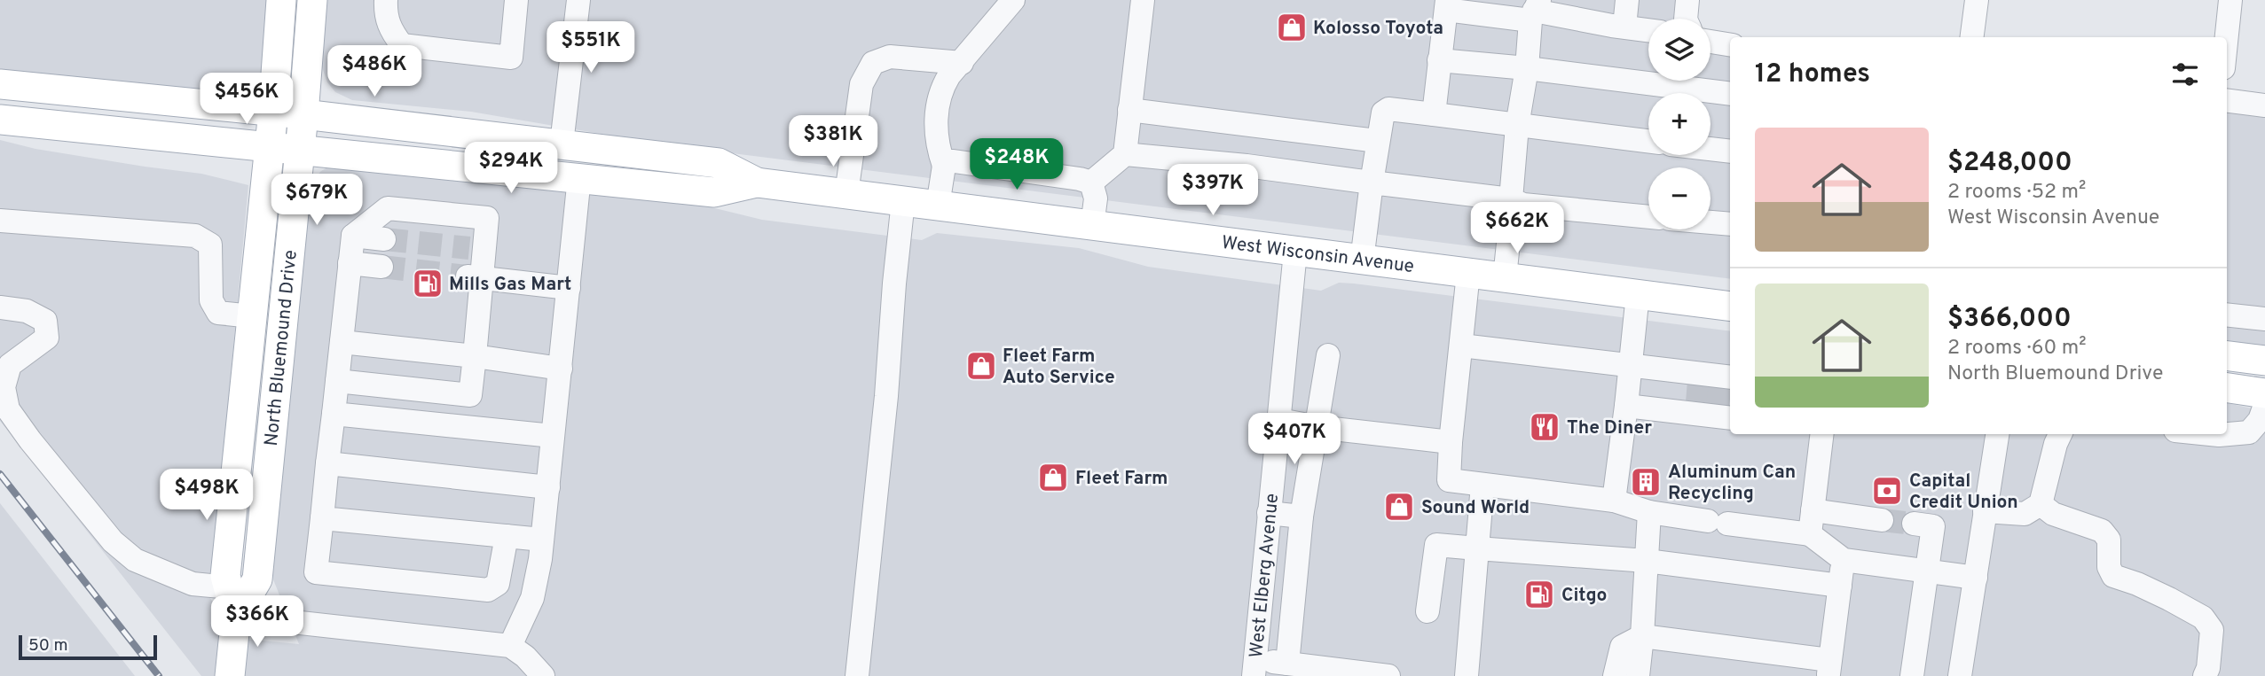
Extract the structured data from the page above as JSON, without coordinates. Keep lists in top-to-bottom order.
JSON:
{
  "streets": {
    "main road": ["West Wisconsin Avenue", "North Bluemound Drive"],
    "street": ["West Elberg Avenue"]
  },
  "crossings": [
    ["West Wisconsin Avenue", "North Bluemound Drive"],
    ["West Wisconsin Avenue", "West Elberg Avenue"]
  ],
  "places": {
    "shop": [
      "Kolosso Toyota",
      "Fleet Farm Auto Service",
      "Fleet Farm",
      "Sound World"
    ],
    "fuel station": ["Mills Gas Mart", "Citgo"],
    "restaurant": ["The Diner"],
    "building": ["Aluminum Can Recycling"],
    "bank": ["Capital Credit Union"]
  },
  "scale_bar": "50 m",
  "page": {
    "map_buttons": ["+", "−"],
    "price": [
      "$551K",
      "$486K",
      "$456K",
      "$381K",
      "$248K",
      "$294K",
      "$397K",
      "$679K",
      "$662K",
      "$407K",
      "$498K",
      "$366K"
    ],
    "heading": "12 homes",
    "list": [
      {
        "name": "$248,000",
        "note": "2 rooms · 52 m² · West Wisconsin Avenue"
      },
      {
        "name": "$366,000",
        "note": "2 rooms · 60 m² · North Bluemound Drive"
      }
    ],
    "scale": "50 m"
  }
}
